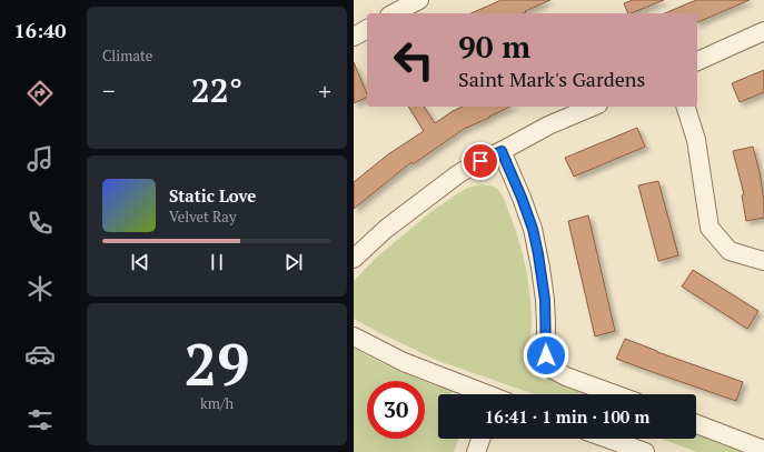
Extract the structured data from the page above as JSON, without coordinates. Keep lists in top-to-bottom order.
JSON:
{
  "page": {
    "tabs": "16:40",
    "tile": [
      "Climate",
      ["29", "km/h"]
    ],
    "turn": ["90 m", "Saint Mark's Gardens"],
    "heat": ["−", "22°", "+"],
    "song": ["Static Love", "Velvet Ray"],
    "limit": "30",
    "trip": "16:41 · 1 min · 100 m"
  }
}
